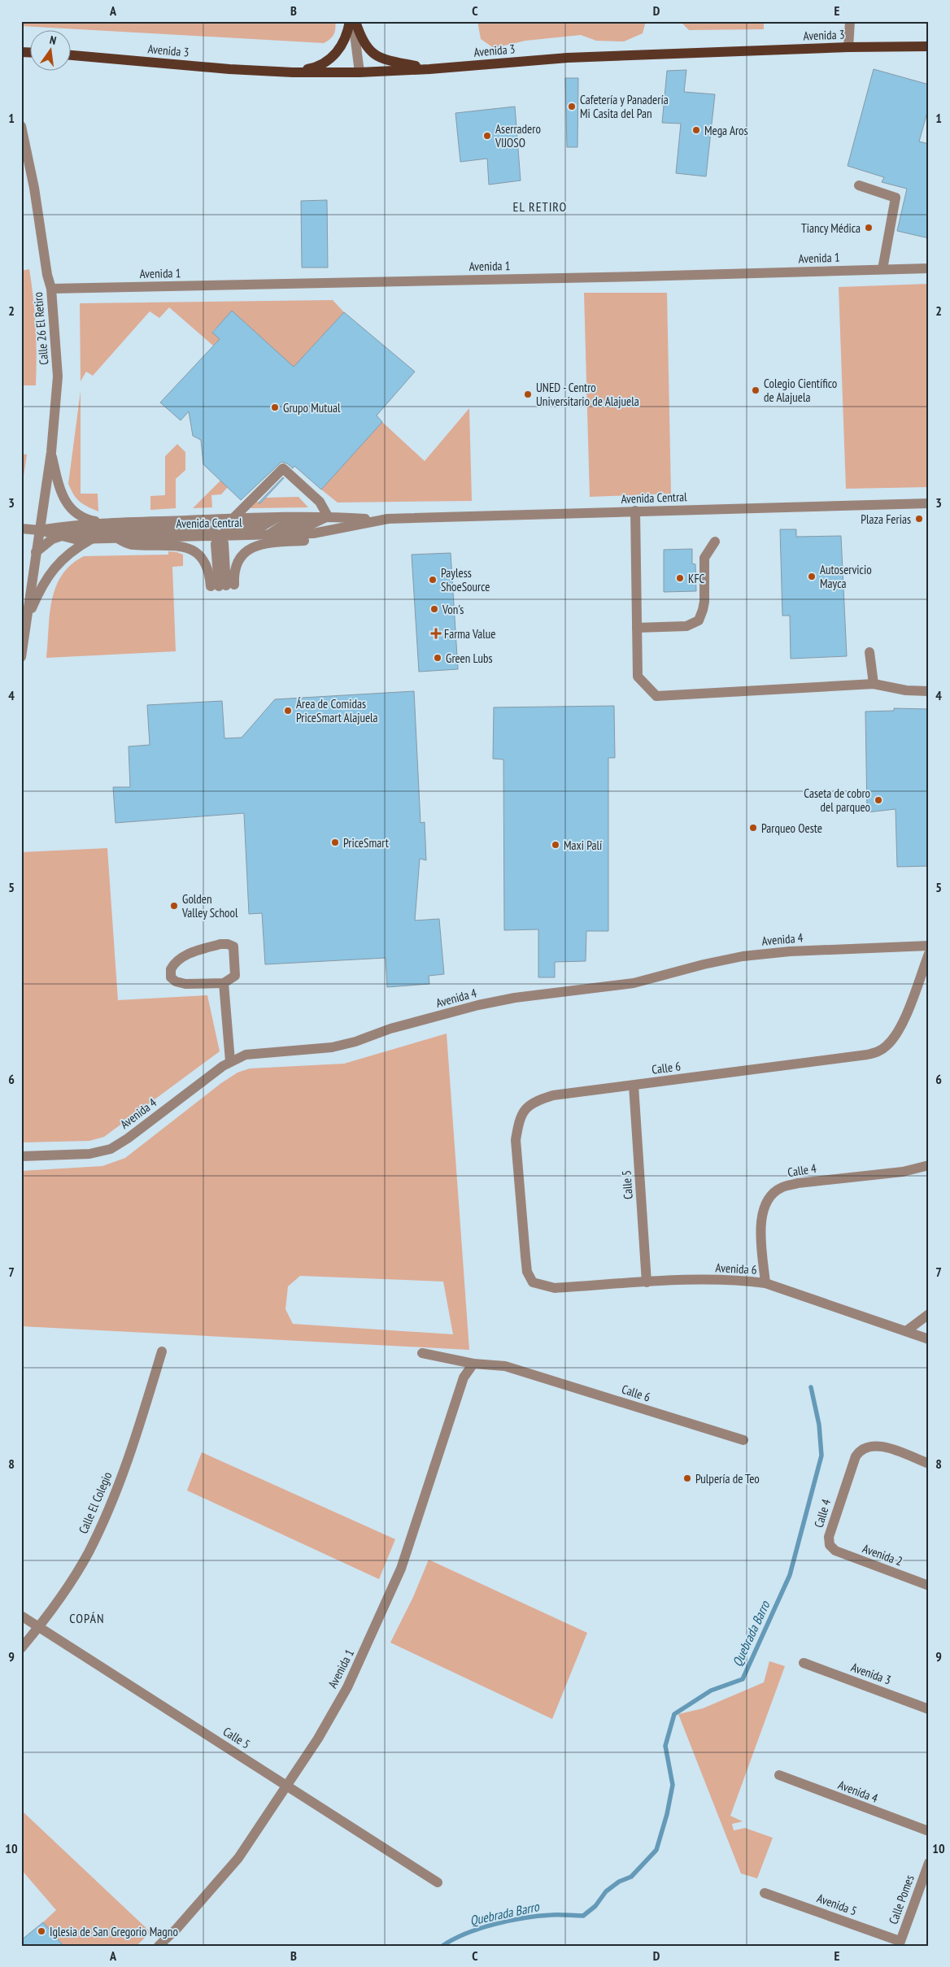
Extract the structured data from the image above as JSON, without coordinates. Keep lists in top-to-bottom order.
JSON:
{
  "streets": {
    "main road": ["Avenida 3"],
    "street": [
      "Avenida 1",
      "Calle 26 El Retiro",
      "Avenida Central",
      "Avenida 4",
      "Calle 6",
      "Calle 4",
      "Calle 5",
      "Avenida 6",
      "Calle El Colegio",
      "Avenida 2",
      "Calle Pomes",
      "Avenida 5"
    ]
  },
  "crossings": [
    ["Avenida 1", "Calle 26 El Retiro"],
    ["Avenida 1", "Calle 6"],
    ["Avenida 1", "Calle 5"],
    ["Calle 26 El Retiro", "Avenida Central"],
    ["Calle 6", "Calle 5"],
    ["Calle 6", "Avenida 6"],
    ["Calle 4", "Avenida 6"],
    ["Calle 4", "Avenida 2"],
    ["Calle 5", "Avenida 6"],
    ["Calle 5", "Calle El Colegio"],
    ["Calle Pomes", "Avenida 5"]
  ],
  "districts": ["EL RETIRO", "COPÁN"],
  "water": ["Quebrada Barro"],
  "places": {
    "other": [
      "Cafetería y Panadería Mi Casita del Pan",
      "Mega Aros",
      "Aserradero VIJOSO",
      "Tiancy Médica",
      "Colegio Científico de Alajuela",
      "UNED - Centro Universitario de Alajuela",
      "Grupo Mutual",
      "Plaza Ferias",
      "Autoservicio Mayca",
      "KFC",
      "Payless ShoeSource",
      "Von's",
      "Green Lubs",
      "Área de Comidas PriceSmart Alajuela",
      "Caseta de cobro del parqueo",
      "Parqueo Oeste",
      "PriceSmart",
      "Maxi Palí",
      "Golden Valley School",
      "Pulpería de Teo",
      "Iglesia de San Gregorio Magno"
    ],
    "health": ["Farma Value"]
  },
  "north": "top",
  "grid": {
    "columns": [
      "A",
      "B",
      "C",
      "D",
      "E"
    ],
    "rows": [
      "1",
      "2",
      "3",
      "4",
      "5",
      "6",
      "7",
      "8",
      "9",
      "10"
    ]
  }
}
